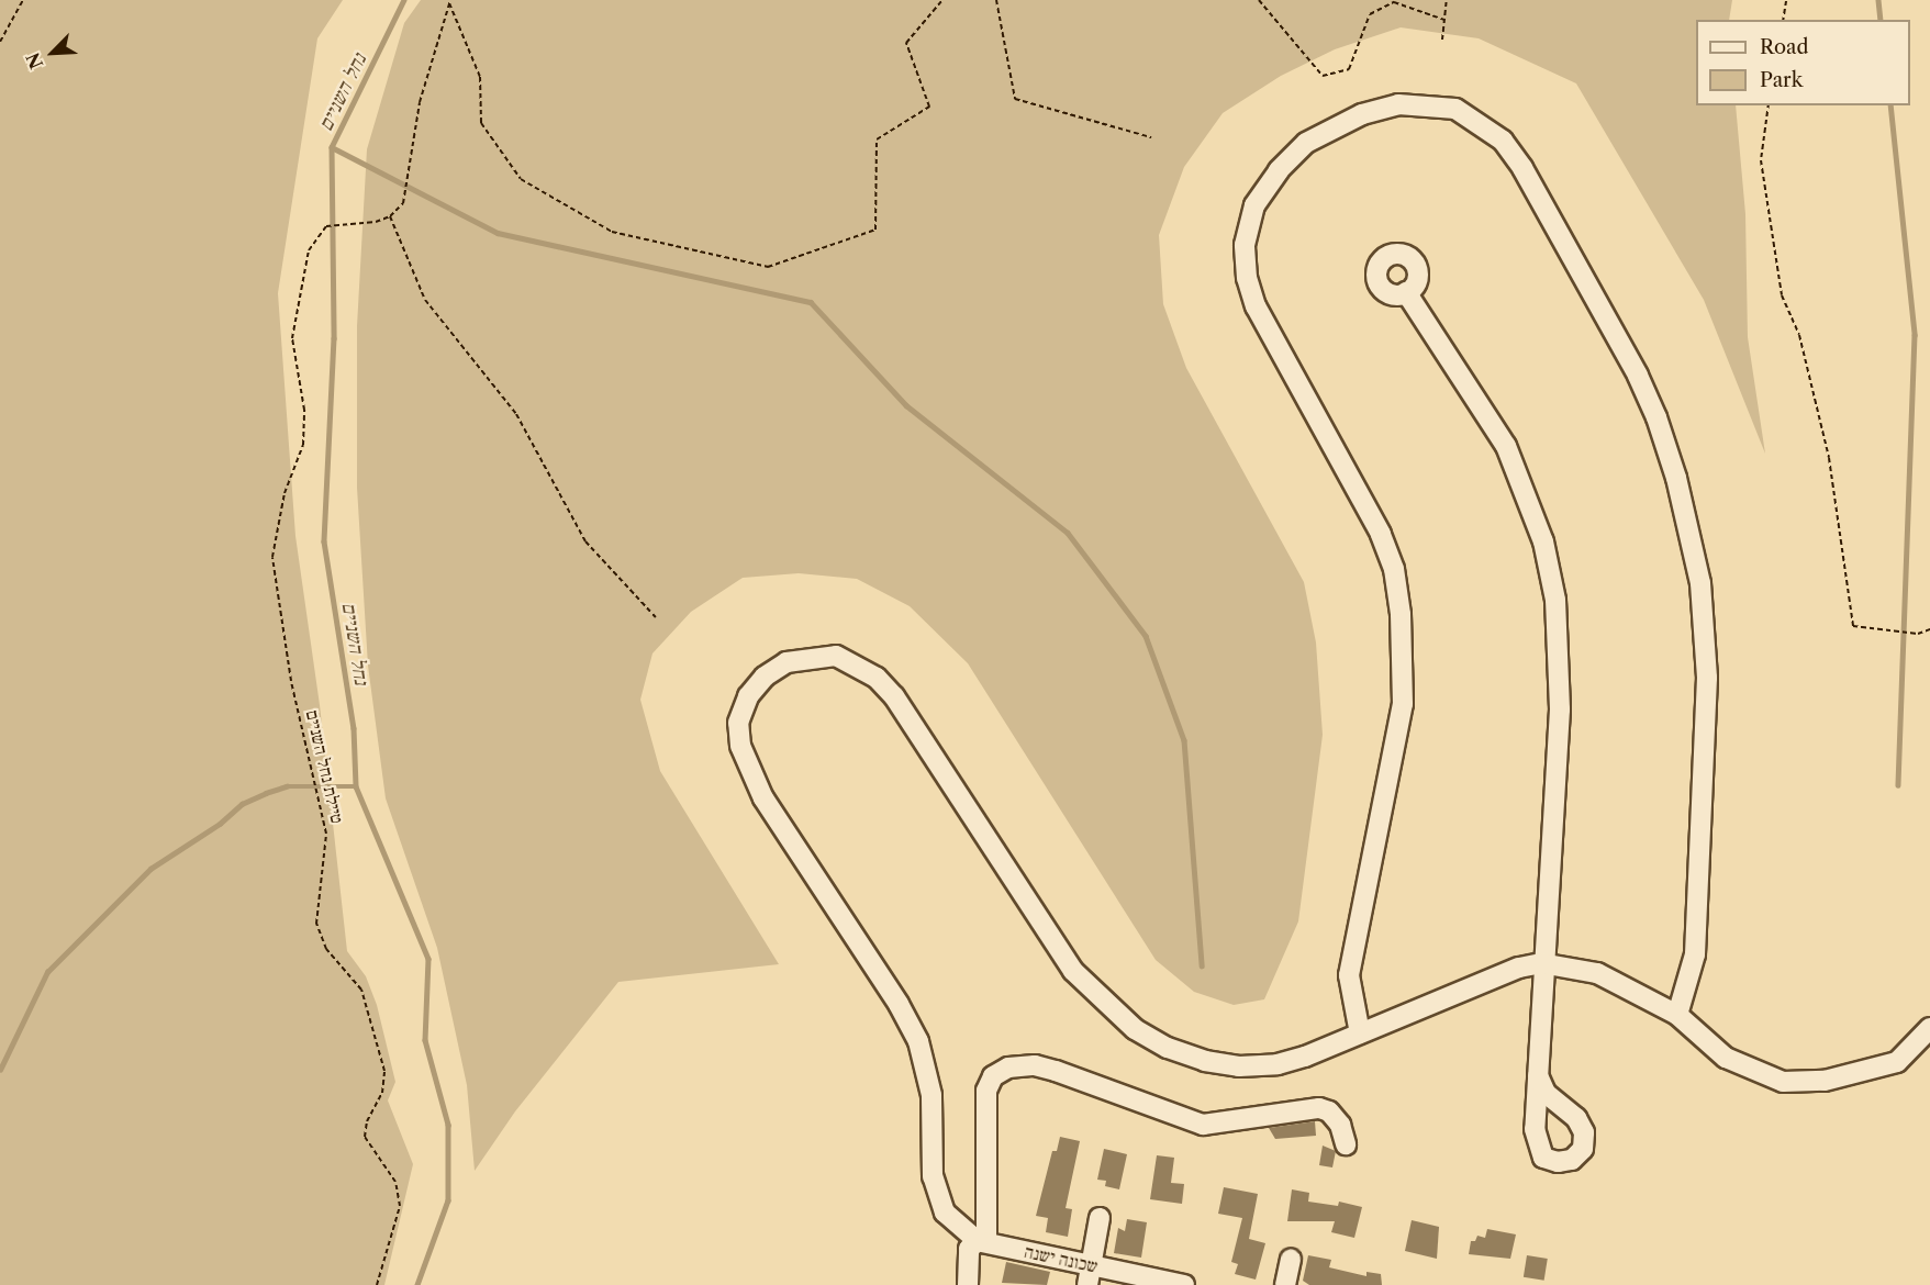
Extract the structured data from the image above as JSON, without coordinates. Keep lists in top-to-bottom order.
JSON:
{
  "streets": {
    "street": ["שכונה ישנה"],
    "path": ["טיילת נחל השניים"]
  },
  "water": ["נחל השניים"],
  "legend": ["Road", "Park"],
  "north": "bottom left"
}
